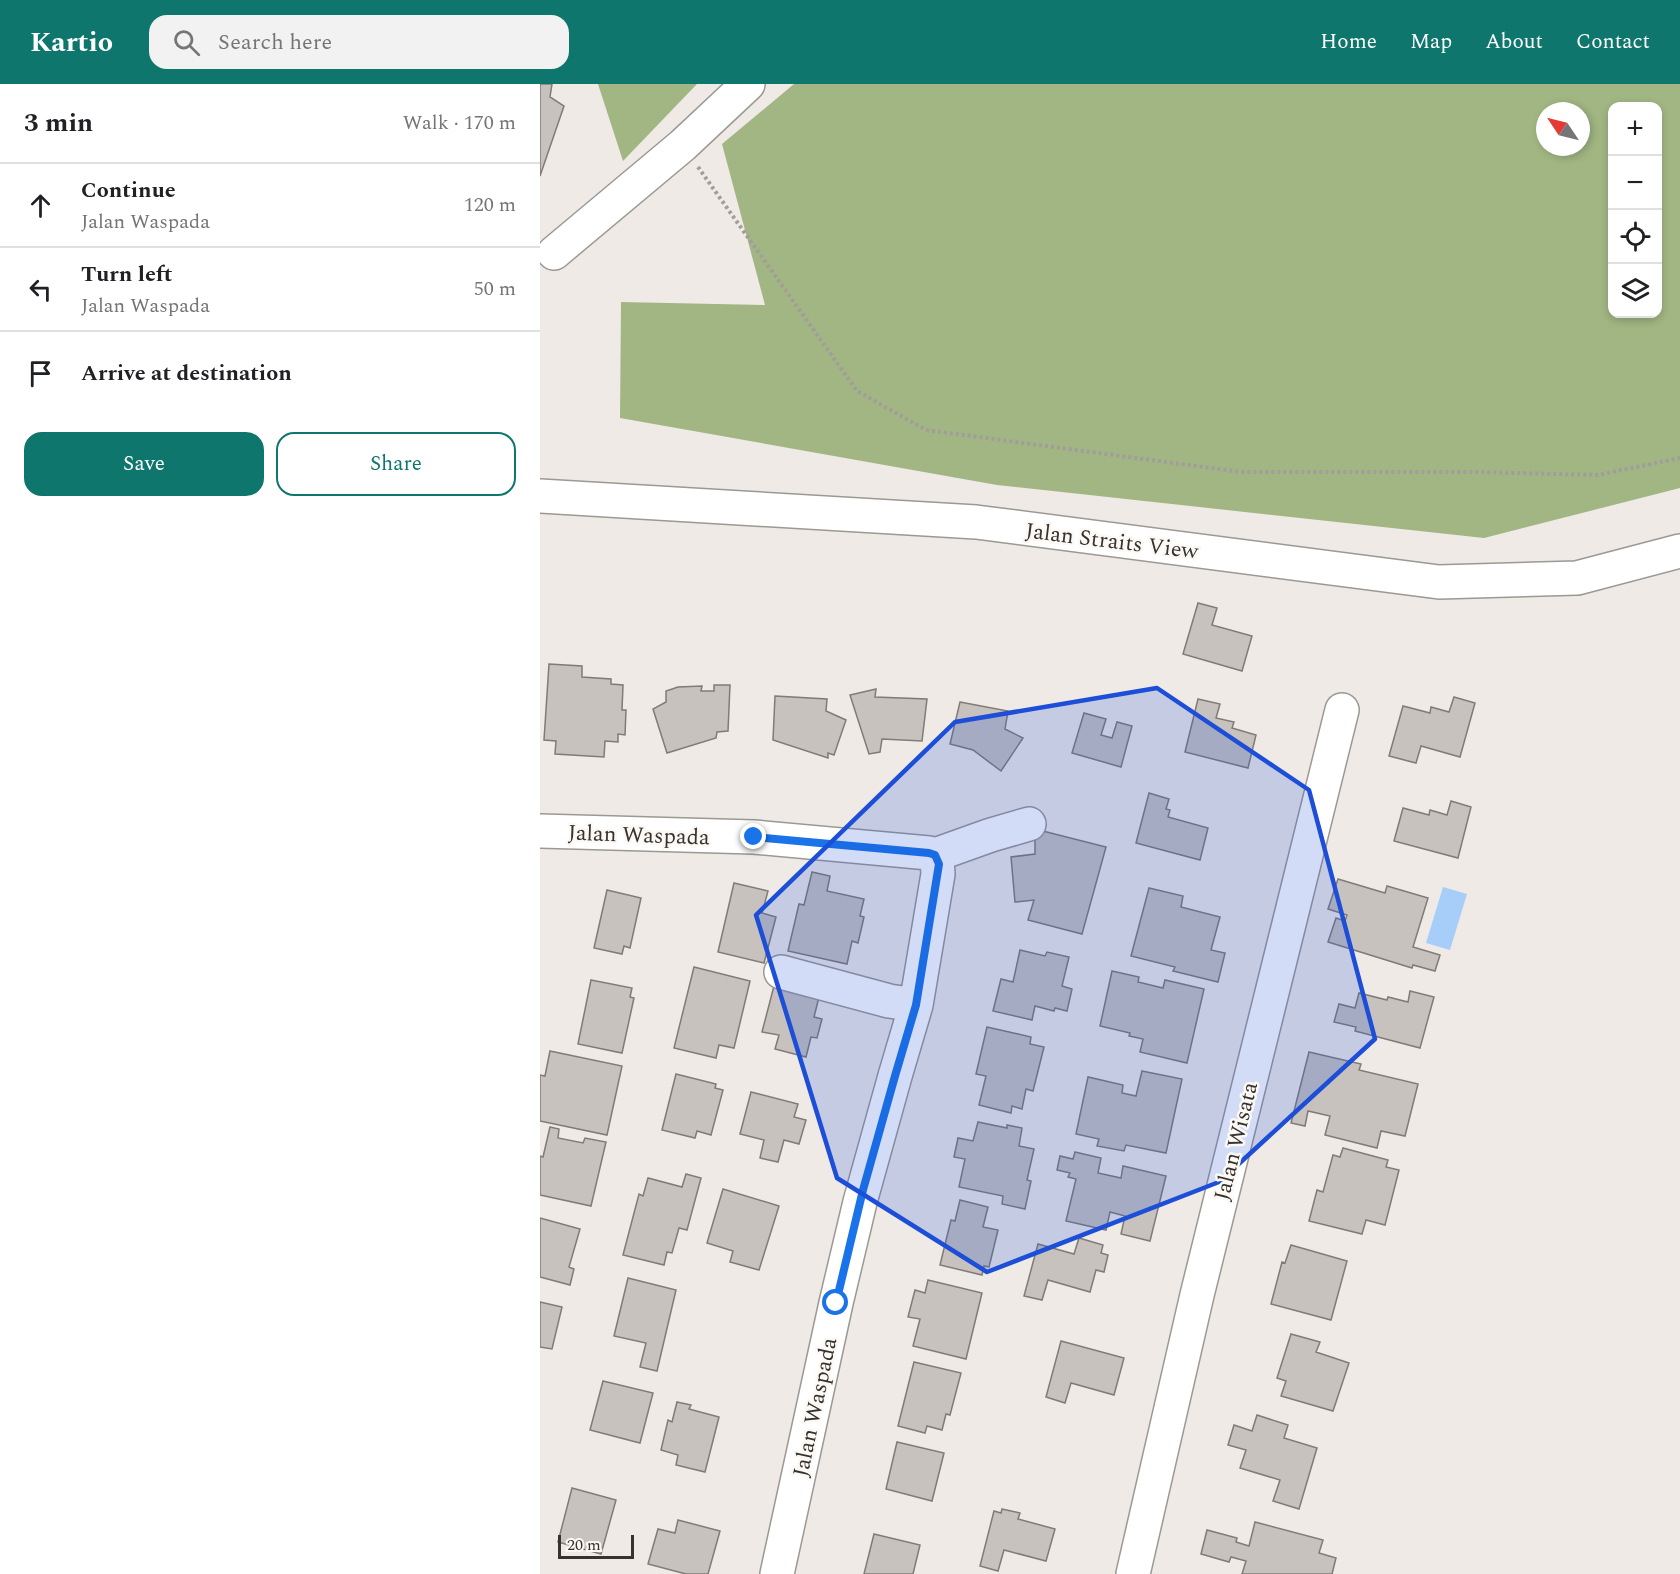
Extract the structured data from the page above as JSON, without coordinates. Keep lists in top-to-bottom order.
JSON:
{
  "streets": {
    "street": ["Jalan Straits View", "Jalan Waspada", "Jalan Wisata"]
  },
  "scale_bar": "20 m",
  "north": "top left",
  "page": {
    "header": "Kartio",
    "search": "Search here",
    "nav": [
      "Home",
      "Map",
      "About",
      "Contact"
    ],
    "heading": ["3 min", "Walk · 170 m"],
    "map_buttons": ["+", "−"],
    "list": [
      ["Continue", "Jalan Waspada", "120 m"],
      ["Turn left", "Jalan Waspada", "50 m"],
      "Arrive at destination"
    ],
    "buttons": ["Save", "Share"],
    "scale": "20 m"
  }
}
